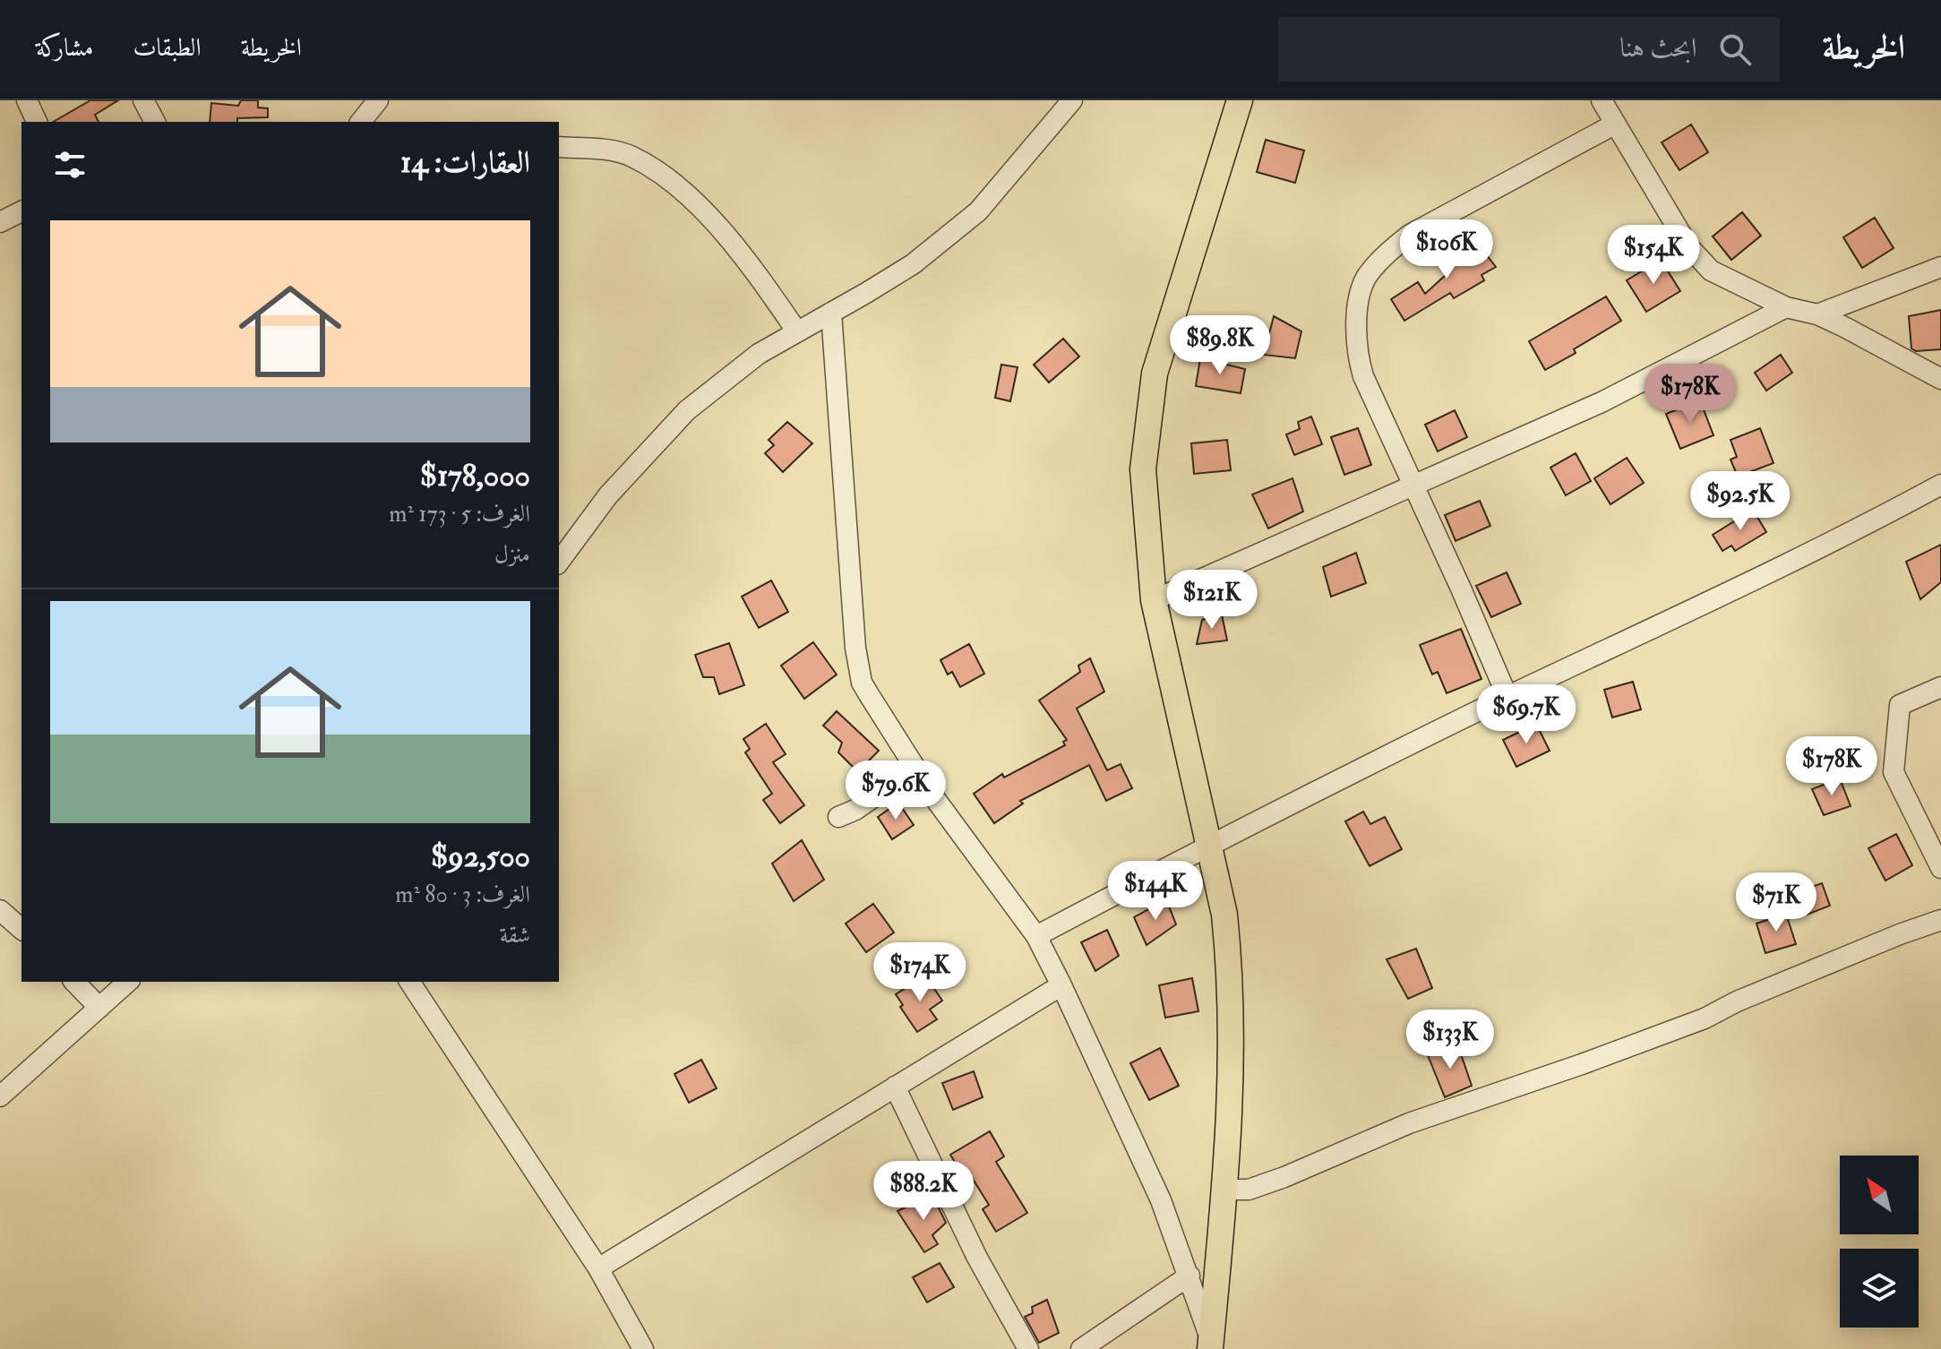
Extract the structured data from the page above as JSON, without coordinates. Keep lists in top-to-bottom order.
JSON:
{
  "north": "top left",
  "page": {
    "header": "الخريطة",
    "search": "ابحث هنا",
    "nav": ["الخريطة", "الطبقات", "مشاركة"],
    "heading": "العقارات: 14",
    "list": [
      {
        "name": "$178,000",
        "note": "الغرف: 5 · 173 m² · منزل"
      },
      {
        "name": "$92,500",
        "note": "الغرف: 3 · 80 m² · شقة"
      }
    ],
    "price": [
      "$106K",
      "$154K",
      "$89.8K",
      "$178K",
      "$92.5K",
      "$121K",
      "$69.7K",
      "$178K",
      "$79.6K",
      "$144K",
      "$71K",
      "$174K",
      "$133K",
      "$88.2K"
    ]
  }
}
